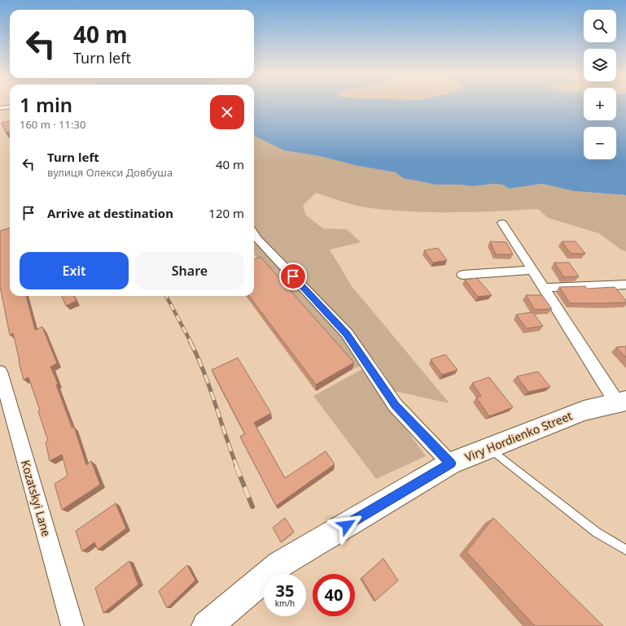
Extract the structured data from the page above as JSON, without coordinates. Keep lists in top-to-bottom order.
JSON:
{
  "streets": {
    "street": ["Viry Hordienko Street", "Kozatskyi Lane"]
  },
  "page": {
    "map_buttons": ["+", "−"],
    "turn": ["40 m", "Turn left"],
    "heading": ["1 min", "160 m · 11:30"],
    "list": [
      {
        "name": "Turn left",
        "note": "вулиця Олекси Довбуша",
        "value": "40 m"
      },
      {
        "name": "Arrive at destination",
        "value": "120 m"
      }
    ],
    "buttons": ["Exit", "Share"],
    "speed": "35 km/h",
    "limit": "40"
  }
}
